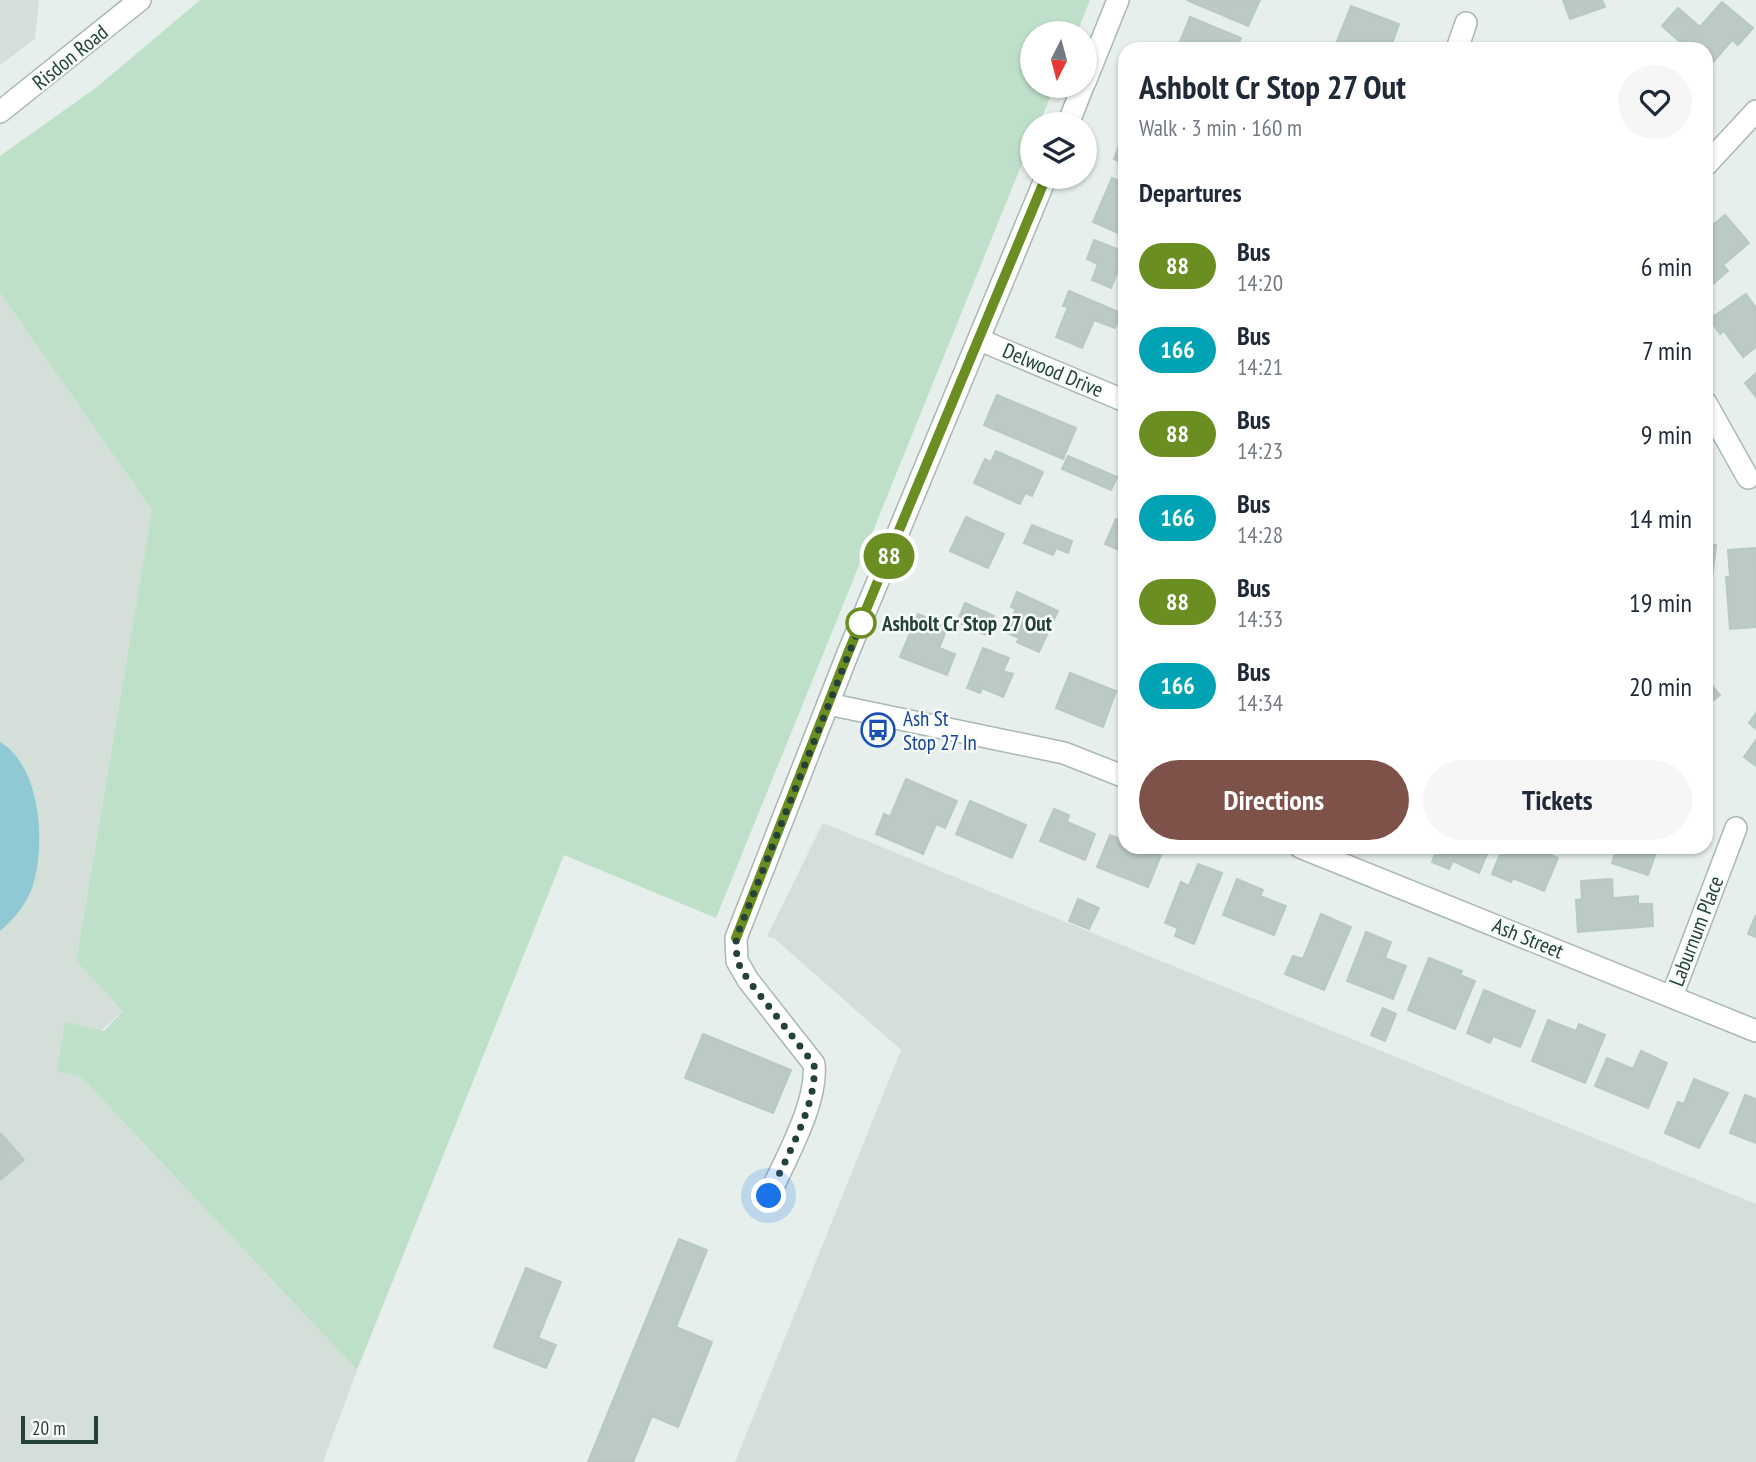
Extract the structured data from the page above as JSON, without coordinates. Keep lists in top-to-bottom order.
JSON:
{
  "streets": {
    "street": [
      "Risdon Road",
      "Delwood Drive",
      "Laburnum Place",
      "Ash Street"
    ]
  },
  "crossings": [
    ["Laburnum Place", "Ash Street"]
  ],
  "places": {
    "other": ["Ashbolt Cr Stop 27 Out"],
    "bus stop": ["Ash St Stop 27 In"]
  },
  "lines": ["bus line 88"],
  "scale_bar": "20 m",
  "north": "bottom",
  "page": {
    "on_map": "88",
    "heading": [
      ["Ashbolt Cr Stop 27 Out", "Walk · 3 min · 160 m"],
      "Departures"
    ],
    "list": [
      {
        "mark": "88",
        "name": "Bus",
        "note": "14:20",
        "value": "6 min"
      },
      {
        "mark": "166",
        "name": "Bus",
        "note": "14:21",
        "value": "7 min"
      },
      {
        "mark": "88",
        "name": "Bus",
        "note": "14:23",
        "value": "9 min"
      },
      {
        "mark": "166",
        "name": "Bus",
        "note": "14:28",
        "value": "14 min"
      },
      {
        "mark": "88",
        "name": "Bus",
        "note": "14:33",
        "value": "19 min"
      },
      {
        "mark": "166",
        "name": "Bus",
        "note": "14:34",
        "value": "20 min"
      }
    ],
    "buttons": ["Directions", "Tickets"],
    "scale": "20 m"
  }
}
